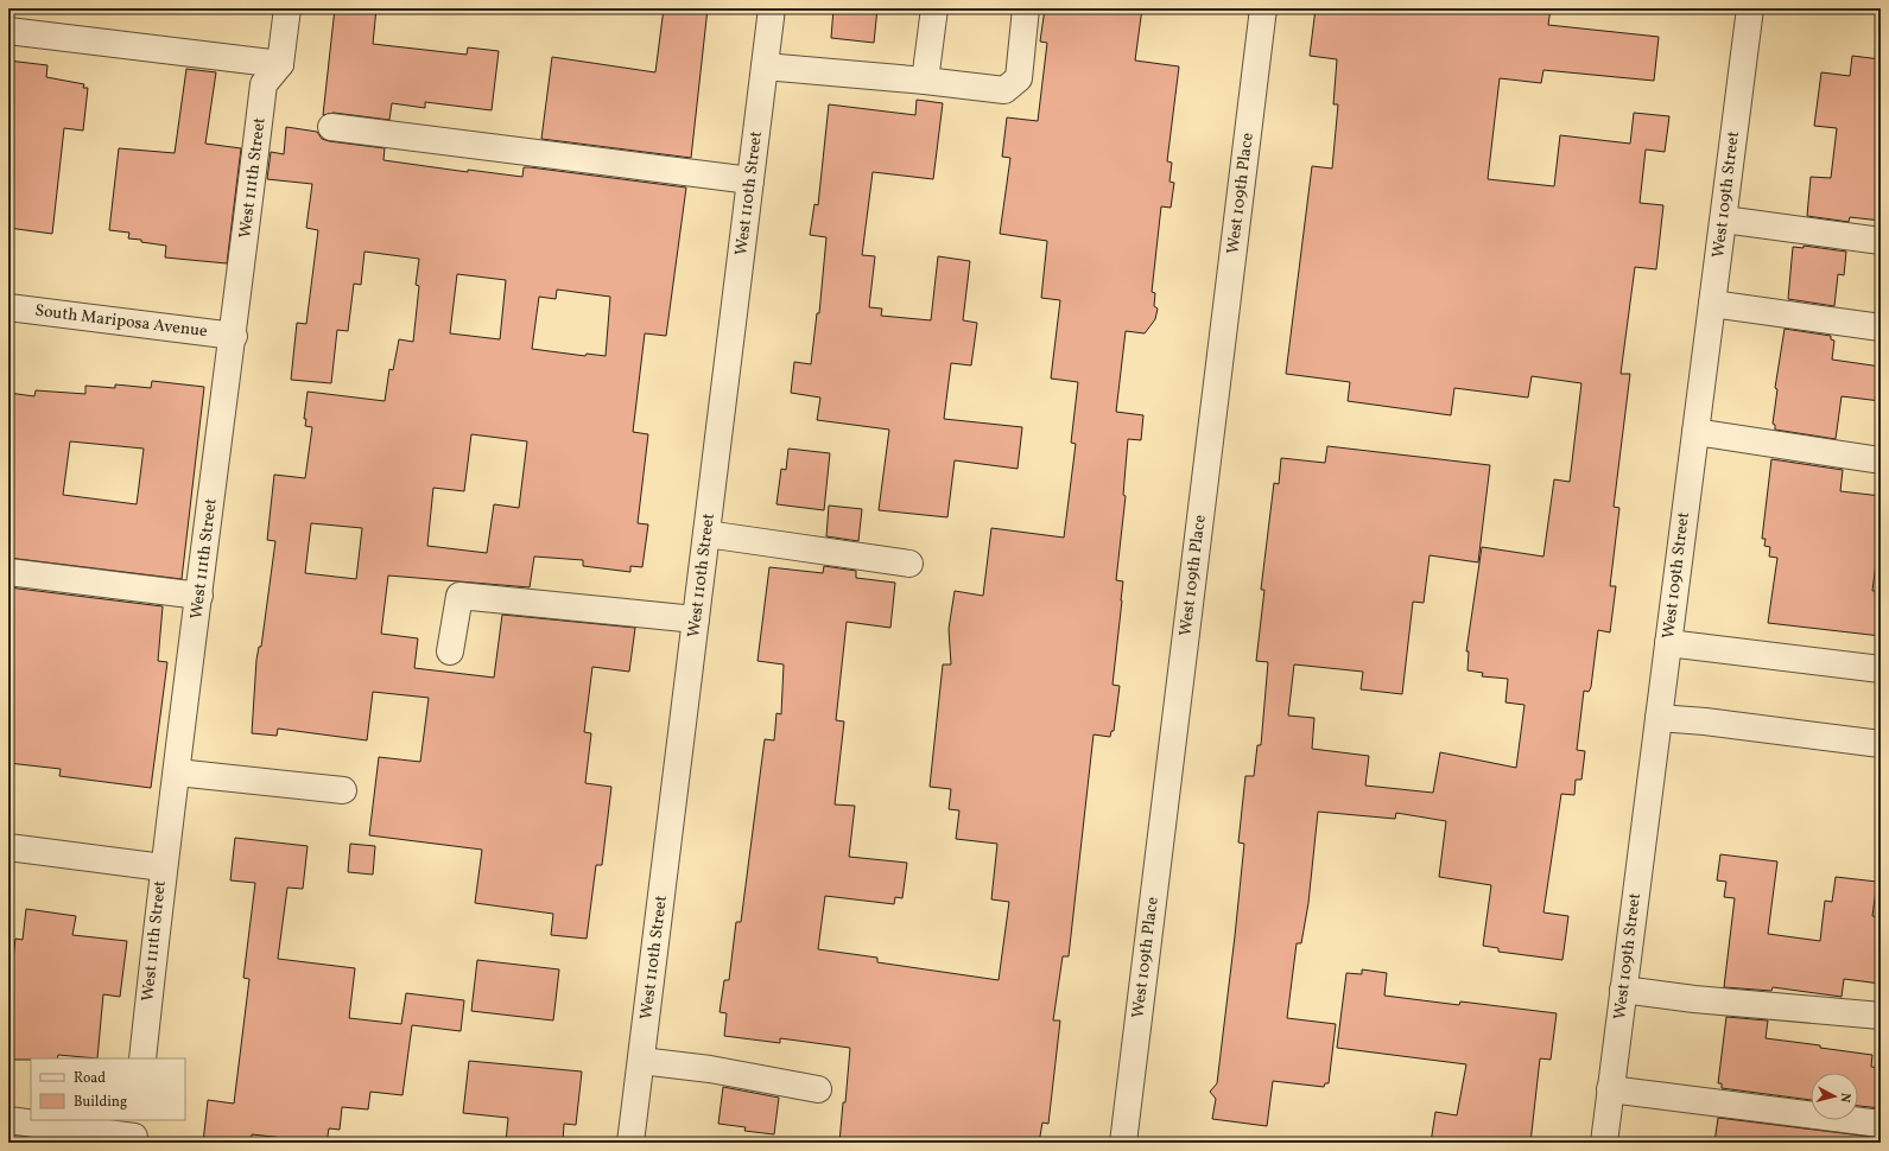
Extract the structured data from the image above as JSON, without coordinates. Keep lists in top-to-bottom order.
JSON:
{
  "streets": {
    "street": [
      "West 111th Street",
      "West 110th Street",
      "West 109th Place",
      "West 109th Street",
      "South Mariposa Avenue"
    ]
  },
  "crossings": [
    ["West 111th Street", "South Mariposa Avenue"]
  ],
  "legend": ["Road", "Building"],
  "north": "right"
}
